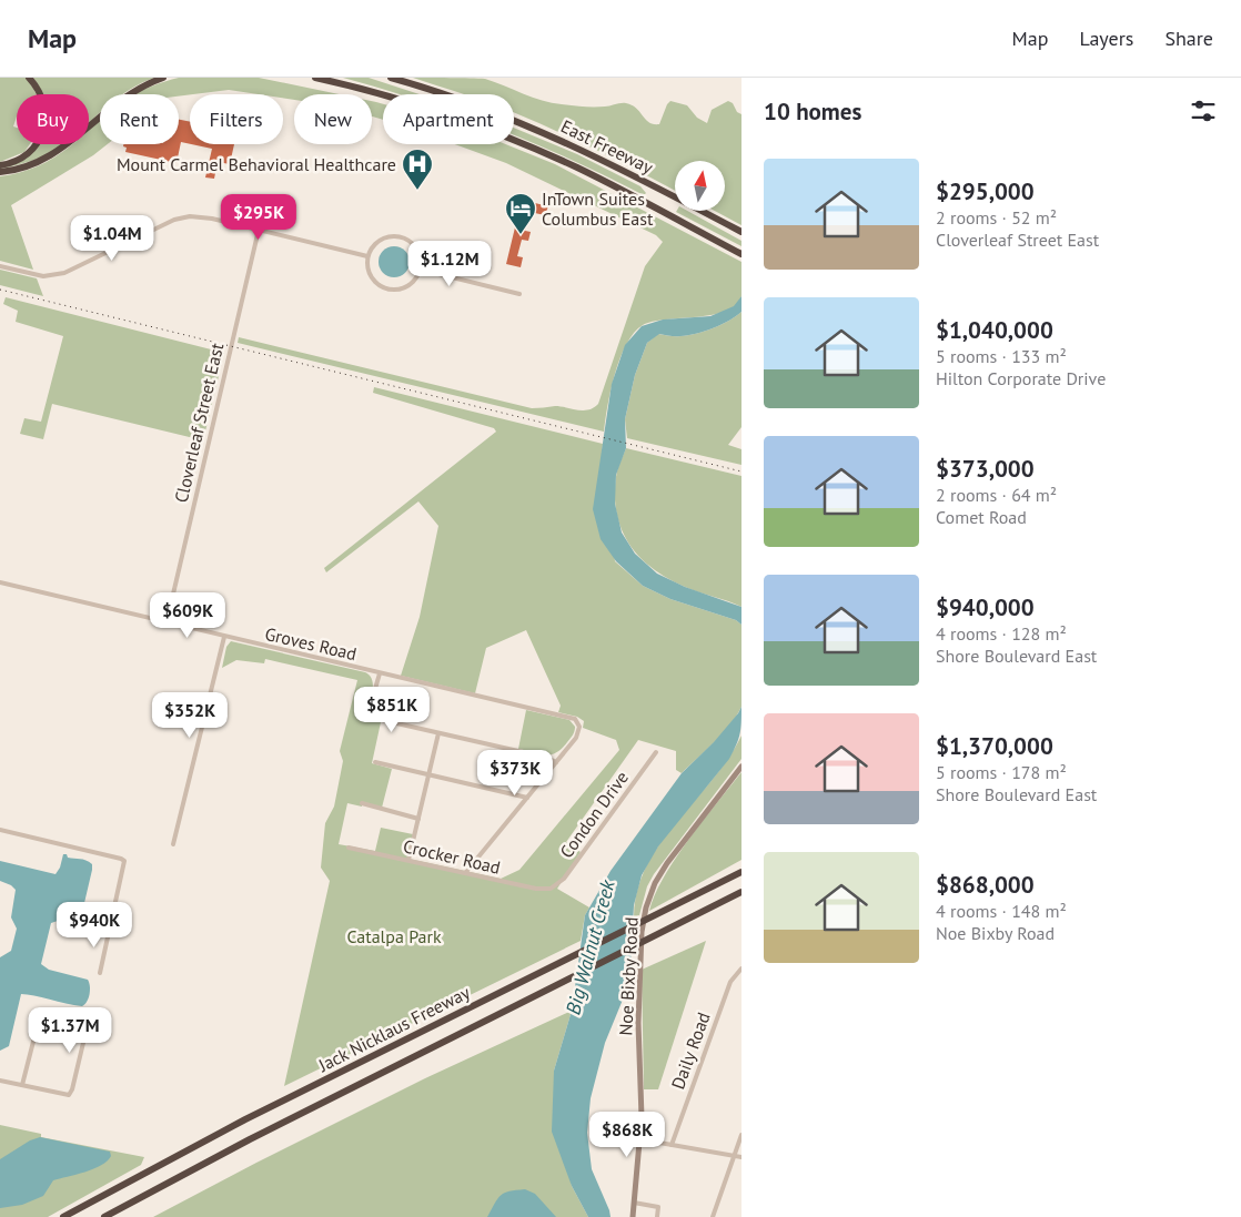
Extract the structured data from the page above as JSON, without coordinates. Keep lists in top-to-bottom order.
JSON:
{
  "streets": {
    "highway": ["East Freeway", "Jack Nicklaus Freeway"],
    "street": [
      "Cloverleaf Street East",
      "Groves Road",
      "Condon Drive",
      "Crocker Road",
      "Noe Bixby Road",
      "Daily Road"
    ]
  },
  "crossings": [
    ["Cloverleaf Street East", "Groves Road"],
    ["Condon Drive", "Crocker Road"]
  ],
  "water": ["Big Walnut Creek"],
  "parks": ["Catalpa Park"],
  "places": {
    "hospital": ["Mount Carmel Behavioral Healthcare"],
    "hotel": ["InTown Suites Columbus East"]
  },
  "north": "top",
  "page": {
    "header": "Map",
    "nav": ["Map", "Layers", "Share"],
    "heading": "10 homes",
    "chip": [
      "Buy",
      "Rent",
      "Filters",
      "New",
      "Apartment"
    ],
    "list": [
      {
        "name": "$295,000",
        "note": "2 rooms · 52 m² · Cloverleaf Street East"
      },
      {
        "name": "$1,040,000",
        "note": "5 rooms · 133 m² · Hilton Corporate Drive"
      },
      {
        "name": "$373,000",
        "note": "2 rooms · 64 m² · Comet Road"
      },
      {
        "name": "$940,000",
        "note": "4 rooms · 128 m² · Shore Boulevard East"
      },
      {
        "name": "$1,370,000",
        "note": "5 rooms · 178 m² · Shore Boulevard East"
      },
      {
        "name": "$868,000",
        "note": "4 rooms · 148 m² · Noe Bixby Road"
      }
    ],
    "price": [
      "$295K",
      "$1.04M",
      "$1.12M",
      "$609K",
      "$851K",
      "$352K",
      "$373K",
      "$940K",
      "$1.37M",
      "$868K"
    ]
  }
}
